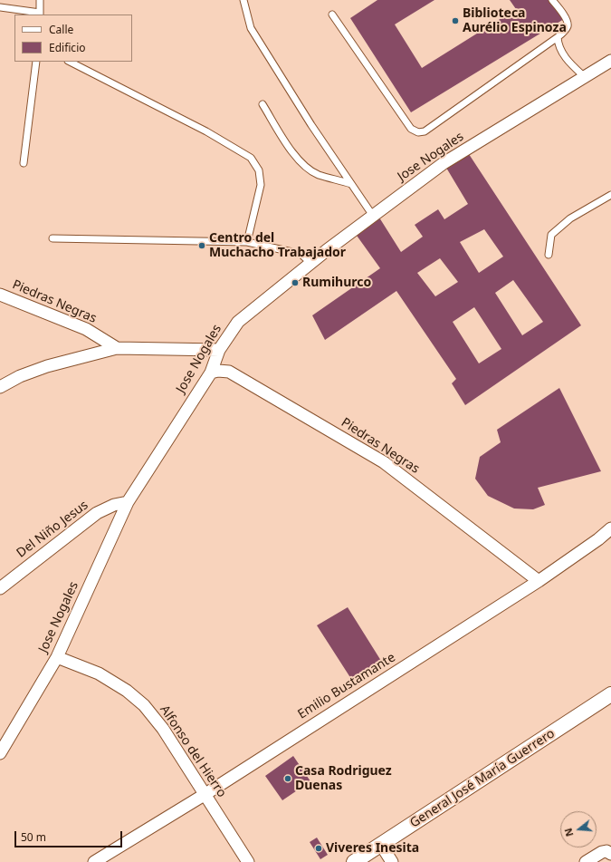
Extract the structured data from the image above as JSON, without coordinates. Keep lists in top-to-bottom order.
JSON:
{
  "streets": {
    "street": [
      "Jose Nogales",
      "Piedras Negras",
      "Del Niño Jesus",
      "Emilio Bustamante",
      "Alfonso del Hierro",
      "General José María Guerrero"
    ]
  },
  "crossings": [
    ["Jose Nogales", "Piedras Negras"],
    ["Jose Nogales", "Del Niño Jesus"],
    ["Jose Nogales", "Alfonso del Hierro"],
    ["Piedras Negras", "Emilio Bustamante"],
    ["Emilio Bustamante", "Alfonso del Hierro"]
  ],
  "places": [
    "Biblioteca Aurélio Espinoza",
    "Centro del Muchacho Trabajador",
    "Rumihurco",
    "Casa Rodriguez Duenas",
    "Viveres Inesita"
  ],
  "legend": ["Calle", "Edificio"],
  "scale_bar": "50 m",
  "north": "left"
}
